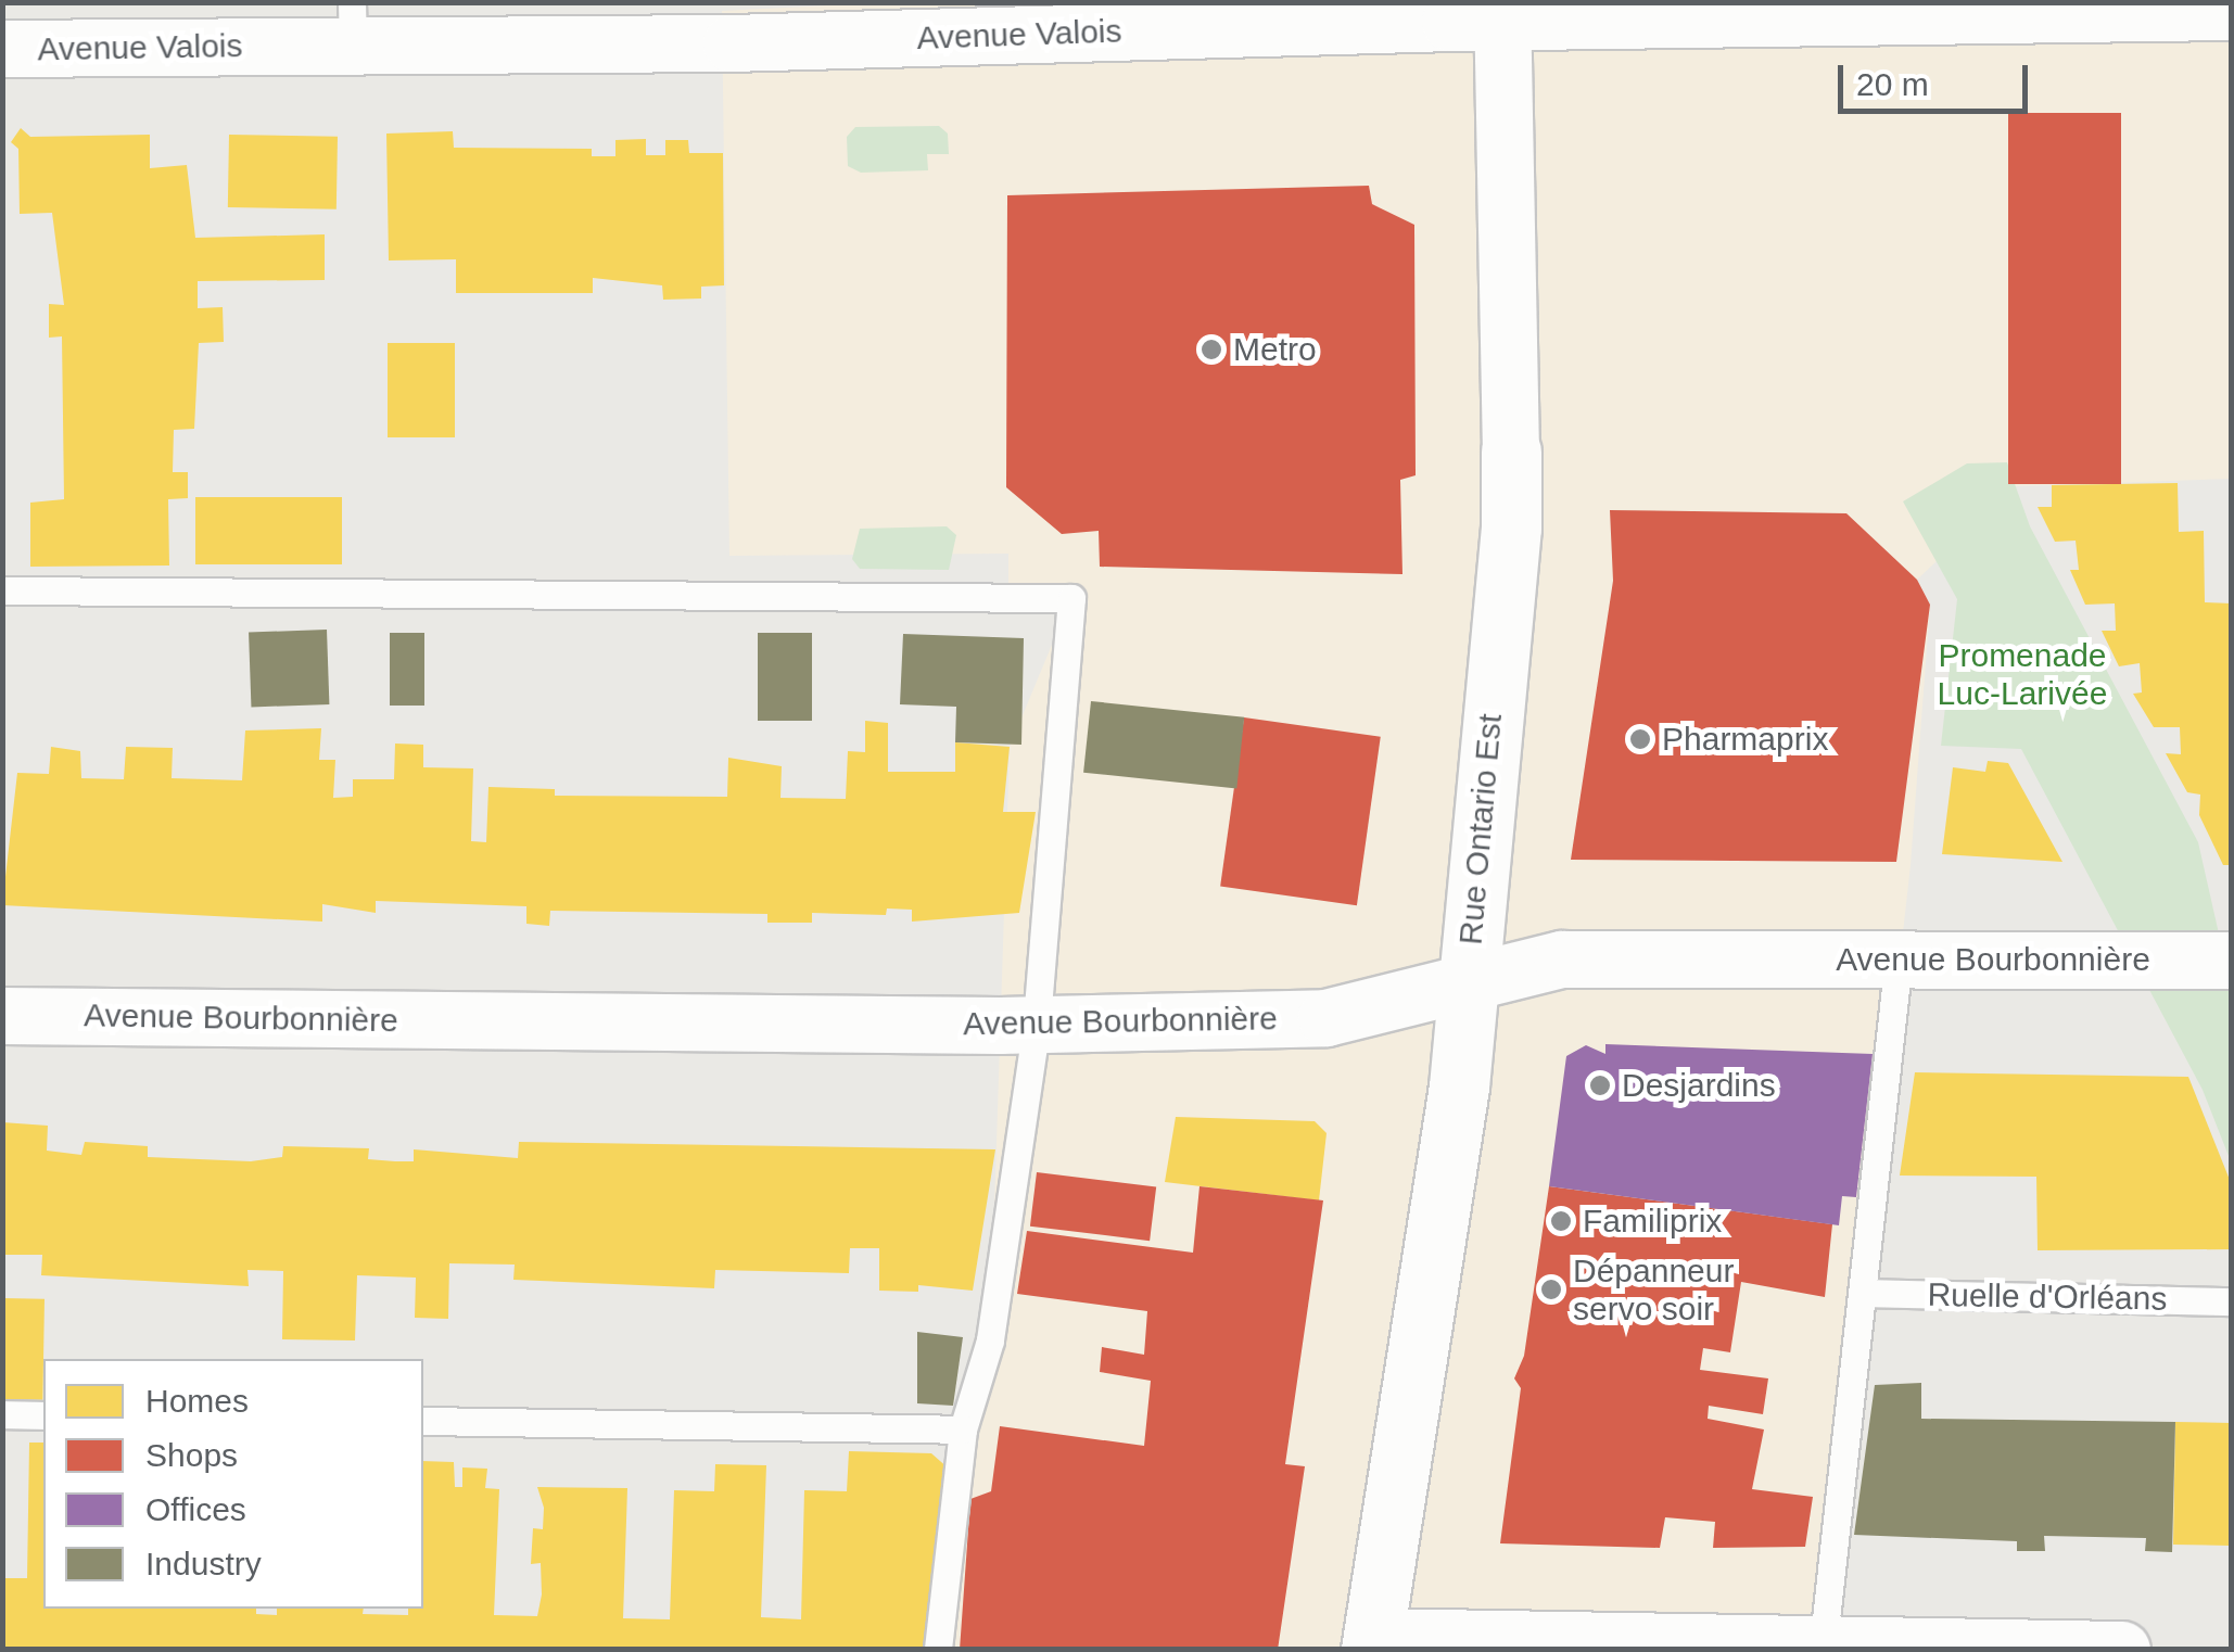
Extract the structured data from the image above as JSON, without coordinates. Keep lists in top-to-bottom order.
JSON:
{
  "streets": {
    "main road": ["Rue Ontario Est"],
    "street": ["Avenue Valois", "Avenue Bourbonnière"],
    "lane": ["Ruelle d'Orléans"]
  },
  "crossings": [
    ["Avenue Valois", "Rue Ontario Est"],
    ["Rue Ontario Est", "Avenue Bourbonnière"]
  ],
  "parks": ["Promenade Luc-Larivée"],
  "places": [
    "Metro",
    "Pharmaprix",
    "Desjardins",
    "Familiprix",
    "Dépanneur servo soir"
  ],
  "legend": [
    "Homes",
    "Shops",
    "Offices",
    "Industry"
  ],
  "scale_bar": "20 m"
}
